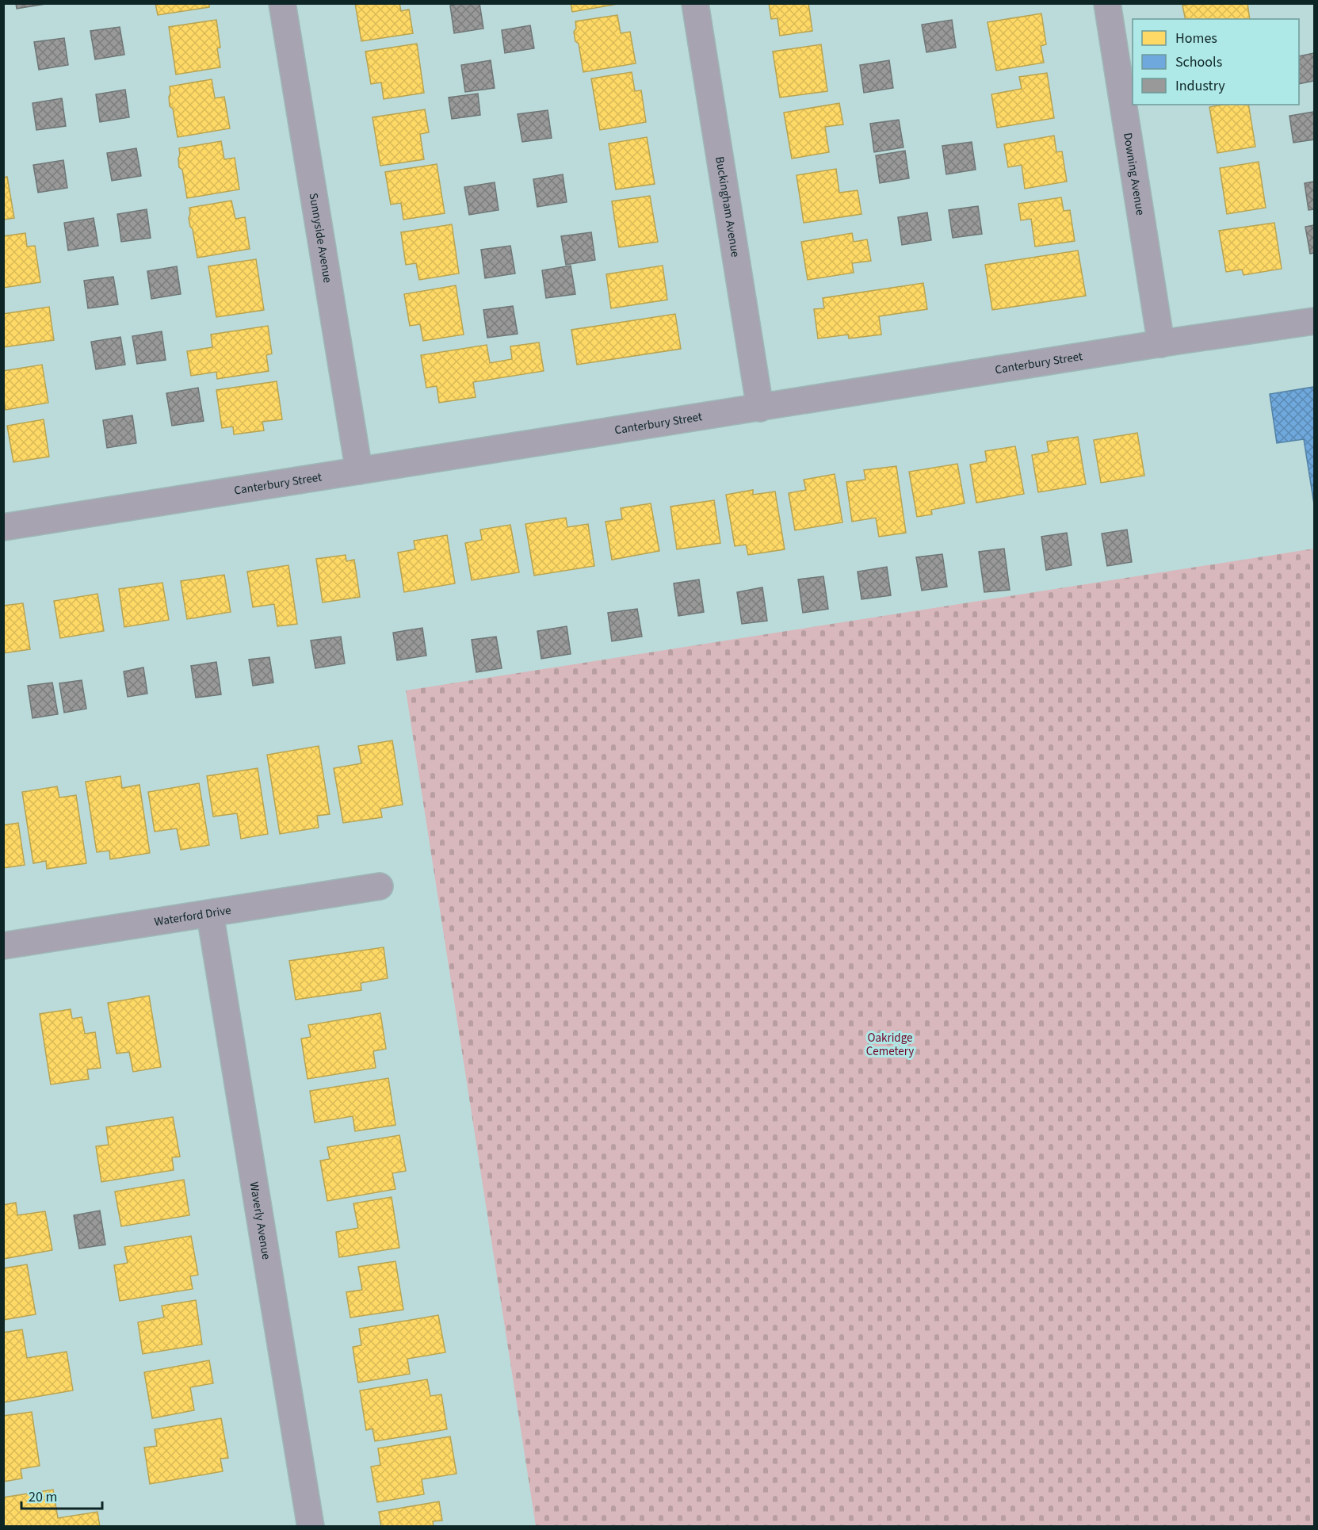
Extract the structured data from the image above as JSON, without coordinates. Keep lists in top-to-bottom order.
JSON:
{
  "streets": {
    "street": [
      "Downing Avenue",
      "Buckingham Avenue",
      "Sunnyside Avenue",
      "Canterbury Street",
      "Waterford Drive",
      "Waverly Avenue"
    ]
  },
  "crossings": [
    ["Downing Avenue", "Canterbury Street"],
    ["Buckingham Avenue", "Canterbury Street"],
    ["Sunnyside Avenue", "Canterbury Street"],
    ["Waterford Drive", "Waverly Avenue"]
  ],
  "parks": ["Oakridge Cemetery"],
  "legend": ["Homes", "Schools", "Industry"],
  "scale_bar": "20 m"
}
